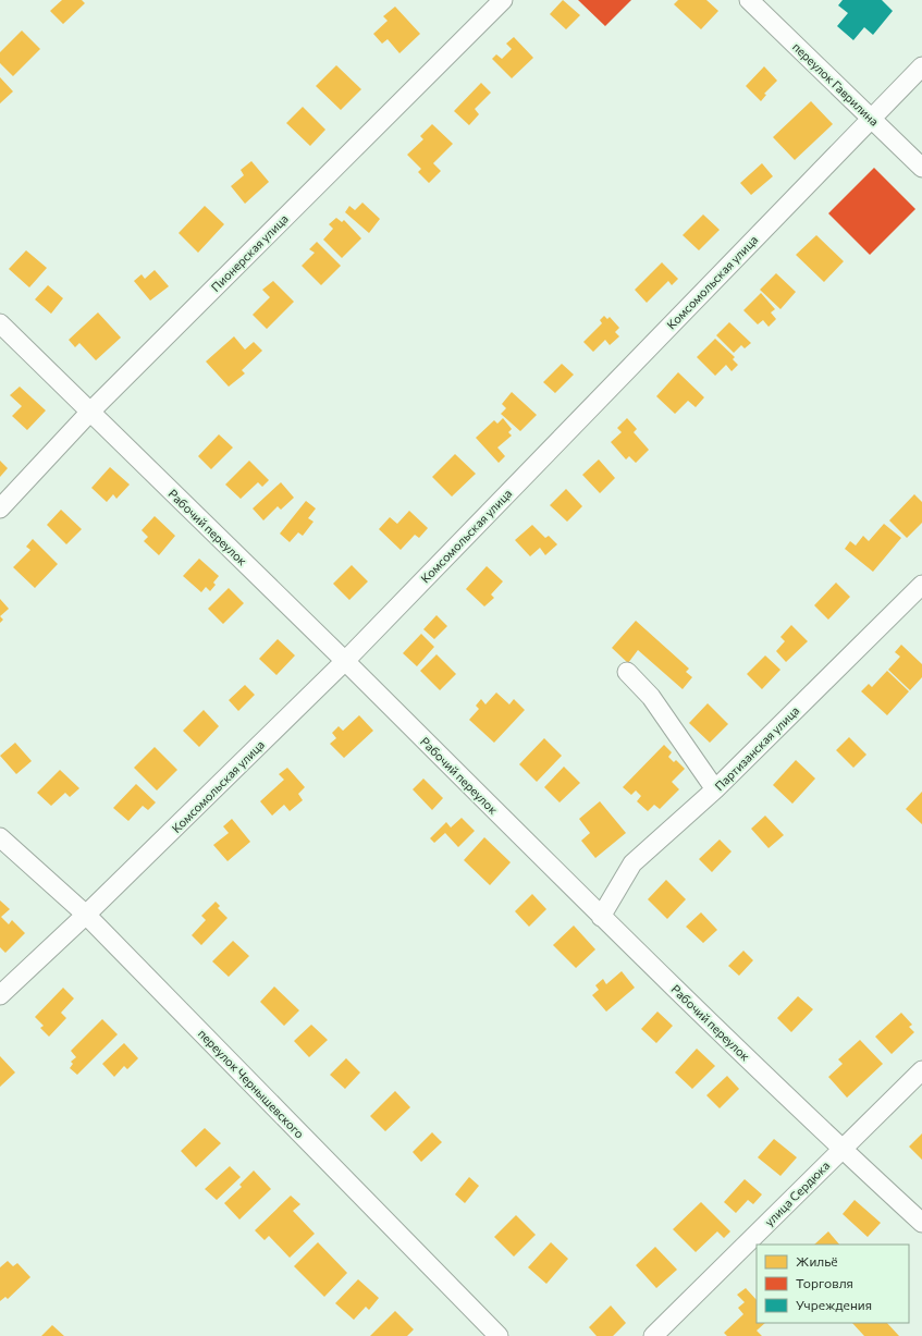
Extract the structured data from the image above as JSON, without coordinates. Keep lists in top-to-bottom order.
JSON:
{
  "streets": {
    "street": [
      "переулок Гаврилина",
      "Пионерская улица",
      "Комсомольская улица",
      "Рабочий переулок",
      "Партизанская улица",
      "переулок Чернышевского",
      "улица Сердюка"
    ]
  },
  "crossings": [
    ["переулок Гаврилина", "Комсомольская улица"],
    ["Пионерская улица", "Рабочий переулок"],
    ["Комсомольская улица", "Рабочий переулок"],
    ["Комсомольская улица", "переулок Чернышевского"],
    ["Рабочий переулок", "Партизанская улица"],
    ["Рабочий переулок", "улица Сердюка"]
  ],
  "legend": ["Жильё", "Торговля", "Учреждения"]
}
